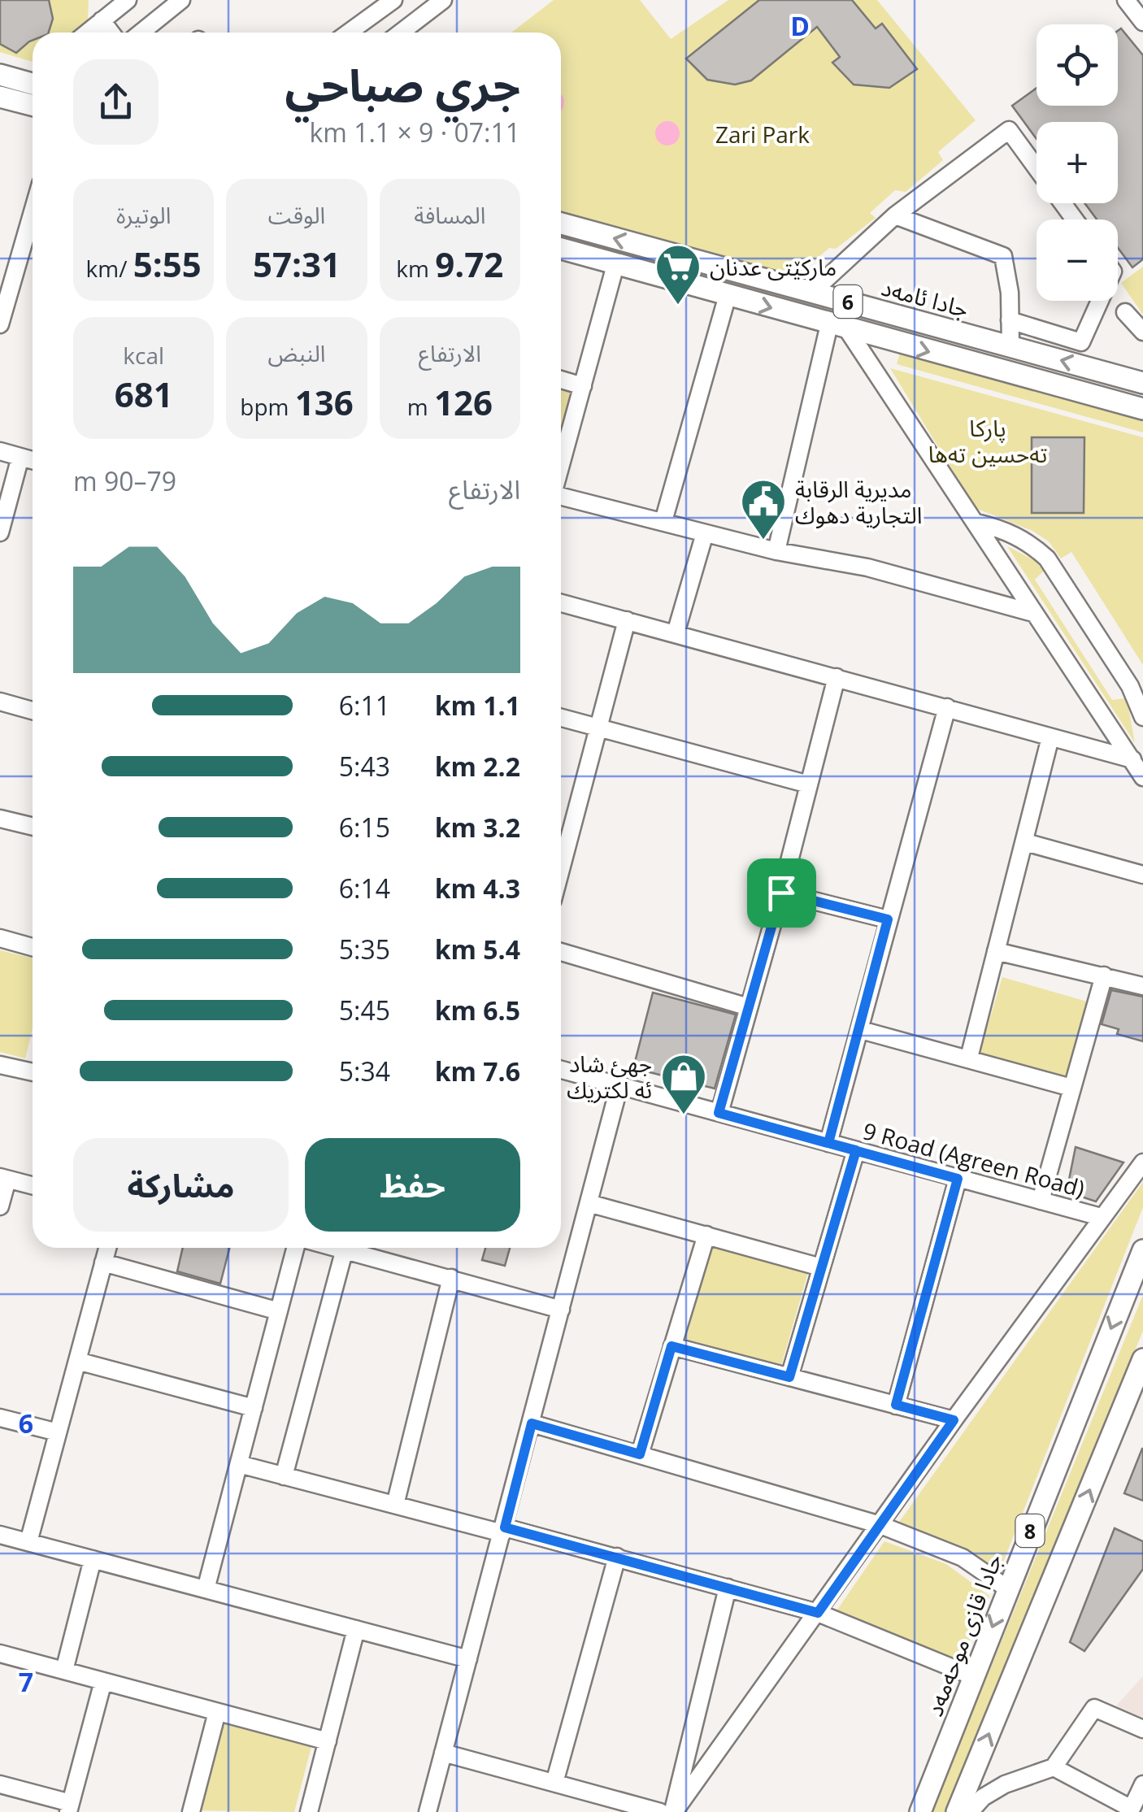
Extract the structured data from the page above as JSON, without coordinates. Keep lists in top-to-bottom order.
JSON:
{
  "streets": {
    "main road": [
      "جادا ئامەد",
      "6",
      "8",
      "جادا قازی موحەمەد"
    ],
    "street": ["9 Road (Agreen Road)"]
  },
  "parks": ["Zari Park", "پارکا تەحسین تەها"],
  "places": {
    "supermarket": ["مارکێتی عدنان"],
    "public building": ["مديرية الرقابة التجارية دهوك"],
    "shop": ["جهئ شاد ئه لكتريك"]
  },
  "page": {
    "map_buttons": ["+", "−"],
    "heading": ["جري صباحي", "07:11 · 9 × 1.1 km"],
    "stats": [
      ["المسافة", "9.72 km"],
      ["الوقت", "57:31"],
      ["الوتيرة", "5:55 /km"],
      ["الارتفاع", "126 m"],
      ["النبض", "136 bpm"],
      ["kcal", "681"]
    ],
    "chart": ["الارتفاع", "79–90 m"],
    "list": [
      {
        "name": "1.1 km",
        "note": "6:11"
      },
      {
        "name": "2.2 km",
        "note": "5:43"
      },
      {
        "name": "3.2 km",
        "note": "6:15"
      },
      {
        "name": "4.3 km",
        "note": "6:14"
      },
      {
        "name": "5.4 km",
        "note": "5:35"
      },
      {
        "name": "6.5 km",
        "note": "5:45"
      },
      {
        "name": "7.6 km",
        "note": "5:34"
      }
    ],
    "buttons": ["حفظ", "مشاركة"]
  },
  "grid": {
    "columns": ["D"],
    "rows": ["6", "7"]
  }
}
